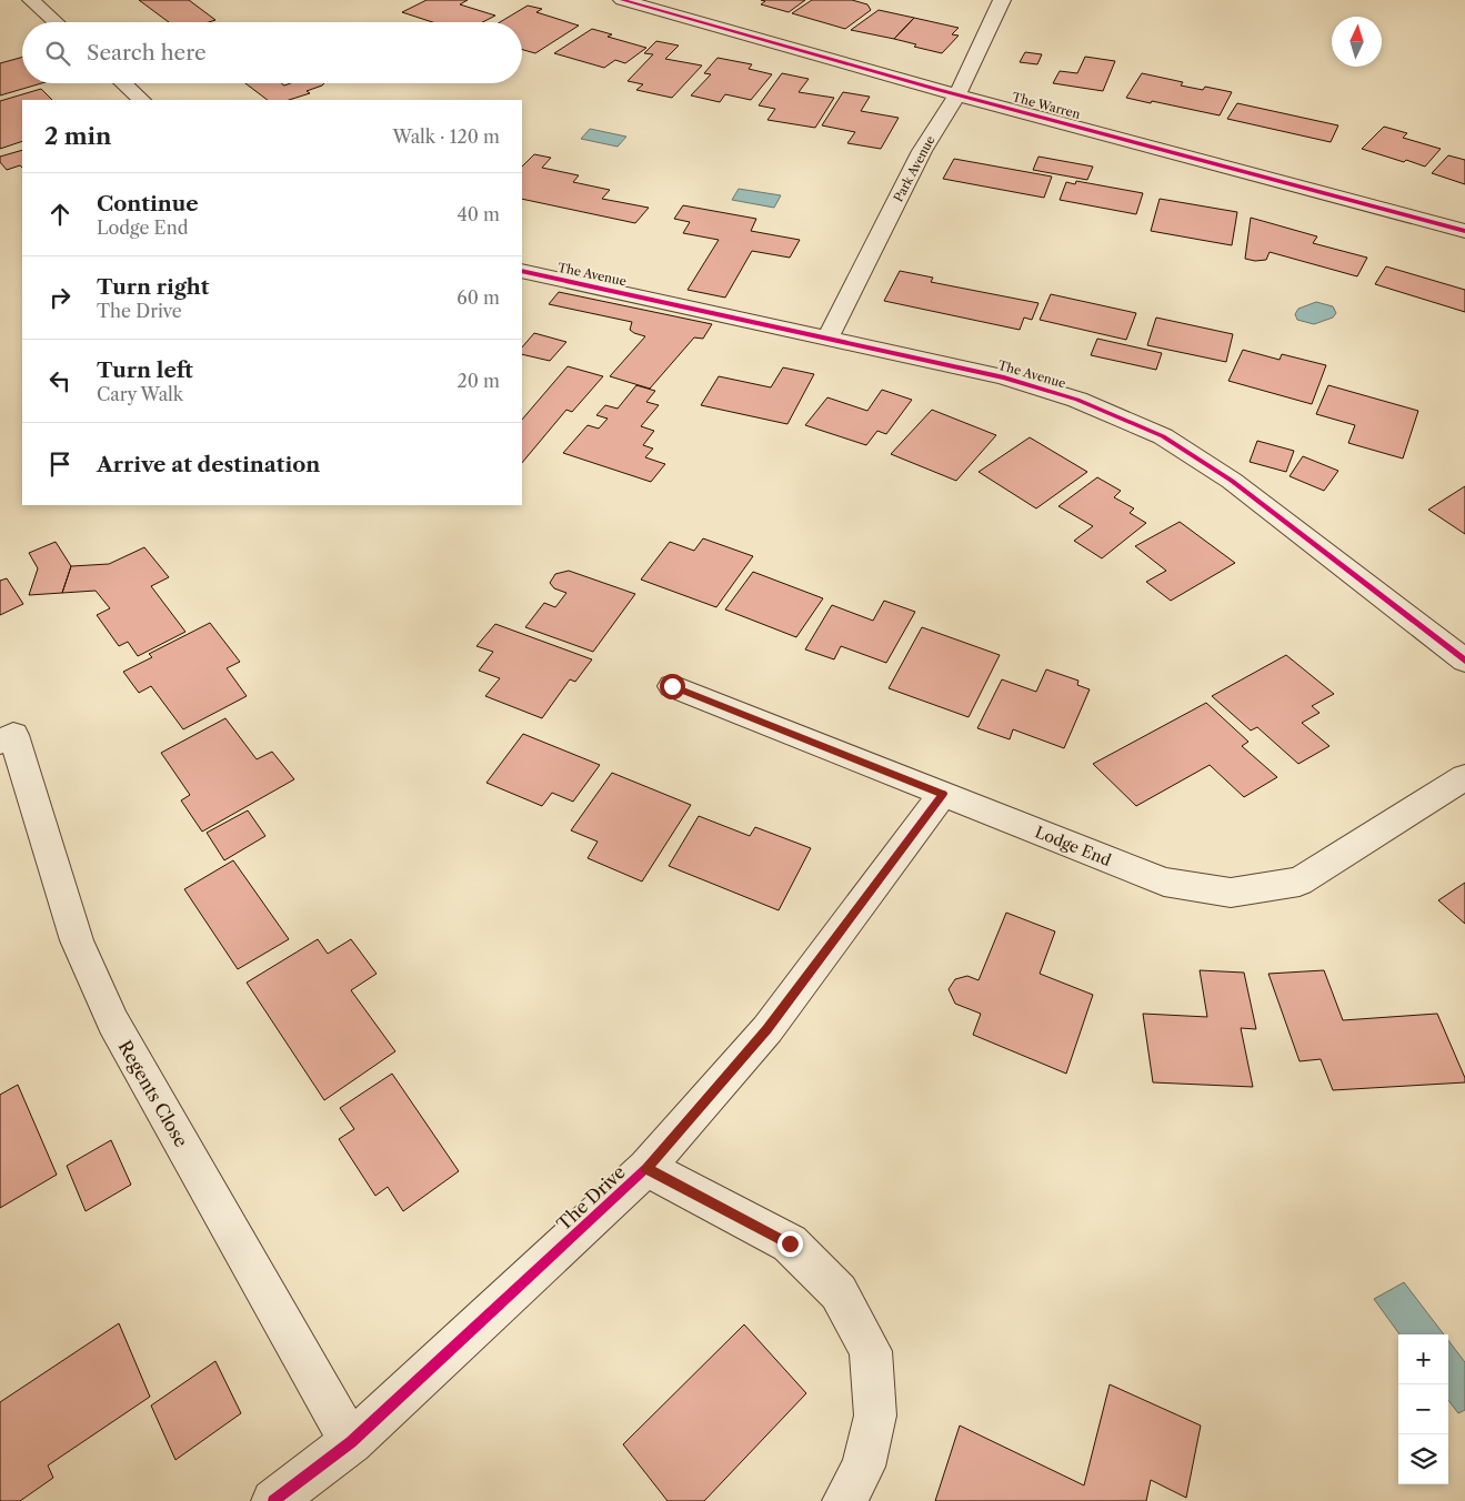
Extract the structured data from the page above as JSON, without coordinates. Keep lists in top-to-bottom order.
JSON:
{
  "streets": {
    "street": [
      "The Warren",
      "Park Avenue",
      "The Avenue",
      "Lodge End",
      "Regents Close",
      "The Drive"
    ]
  },
  "crossings": [
    ["The Warren", "Park Avenue"],
    ["Park Avenue", "The Avenue"],
    ["Lodge End", "The Drive"],
    ["Regents Close", "The Drive"]
  ],
  "north": "top",
  "page": {
    "search": "Search here",
    "heading": ["2 min", "Walk · 120 m"],
    "list": [
      ["Continue", "Lodge End", "40 m"],
      ["Turn right", "The Drive", "60 m"],
      ["Turn left", "Cary Walk", "20 m"],
      "Arrive at destination"
    ],
    "map_buttons": ["+", "−"]
  }
}
